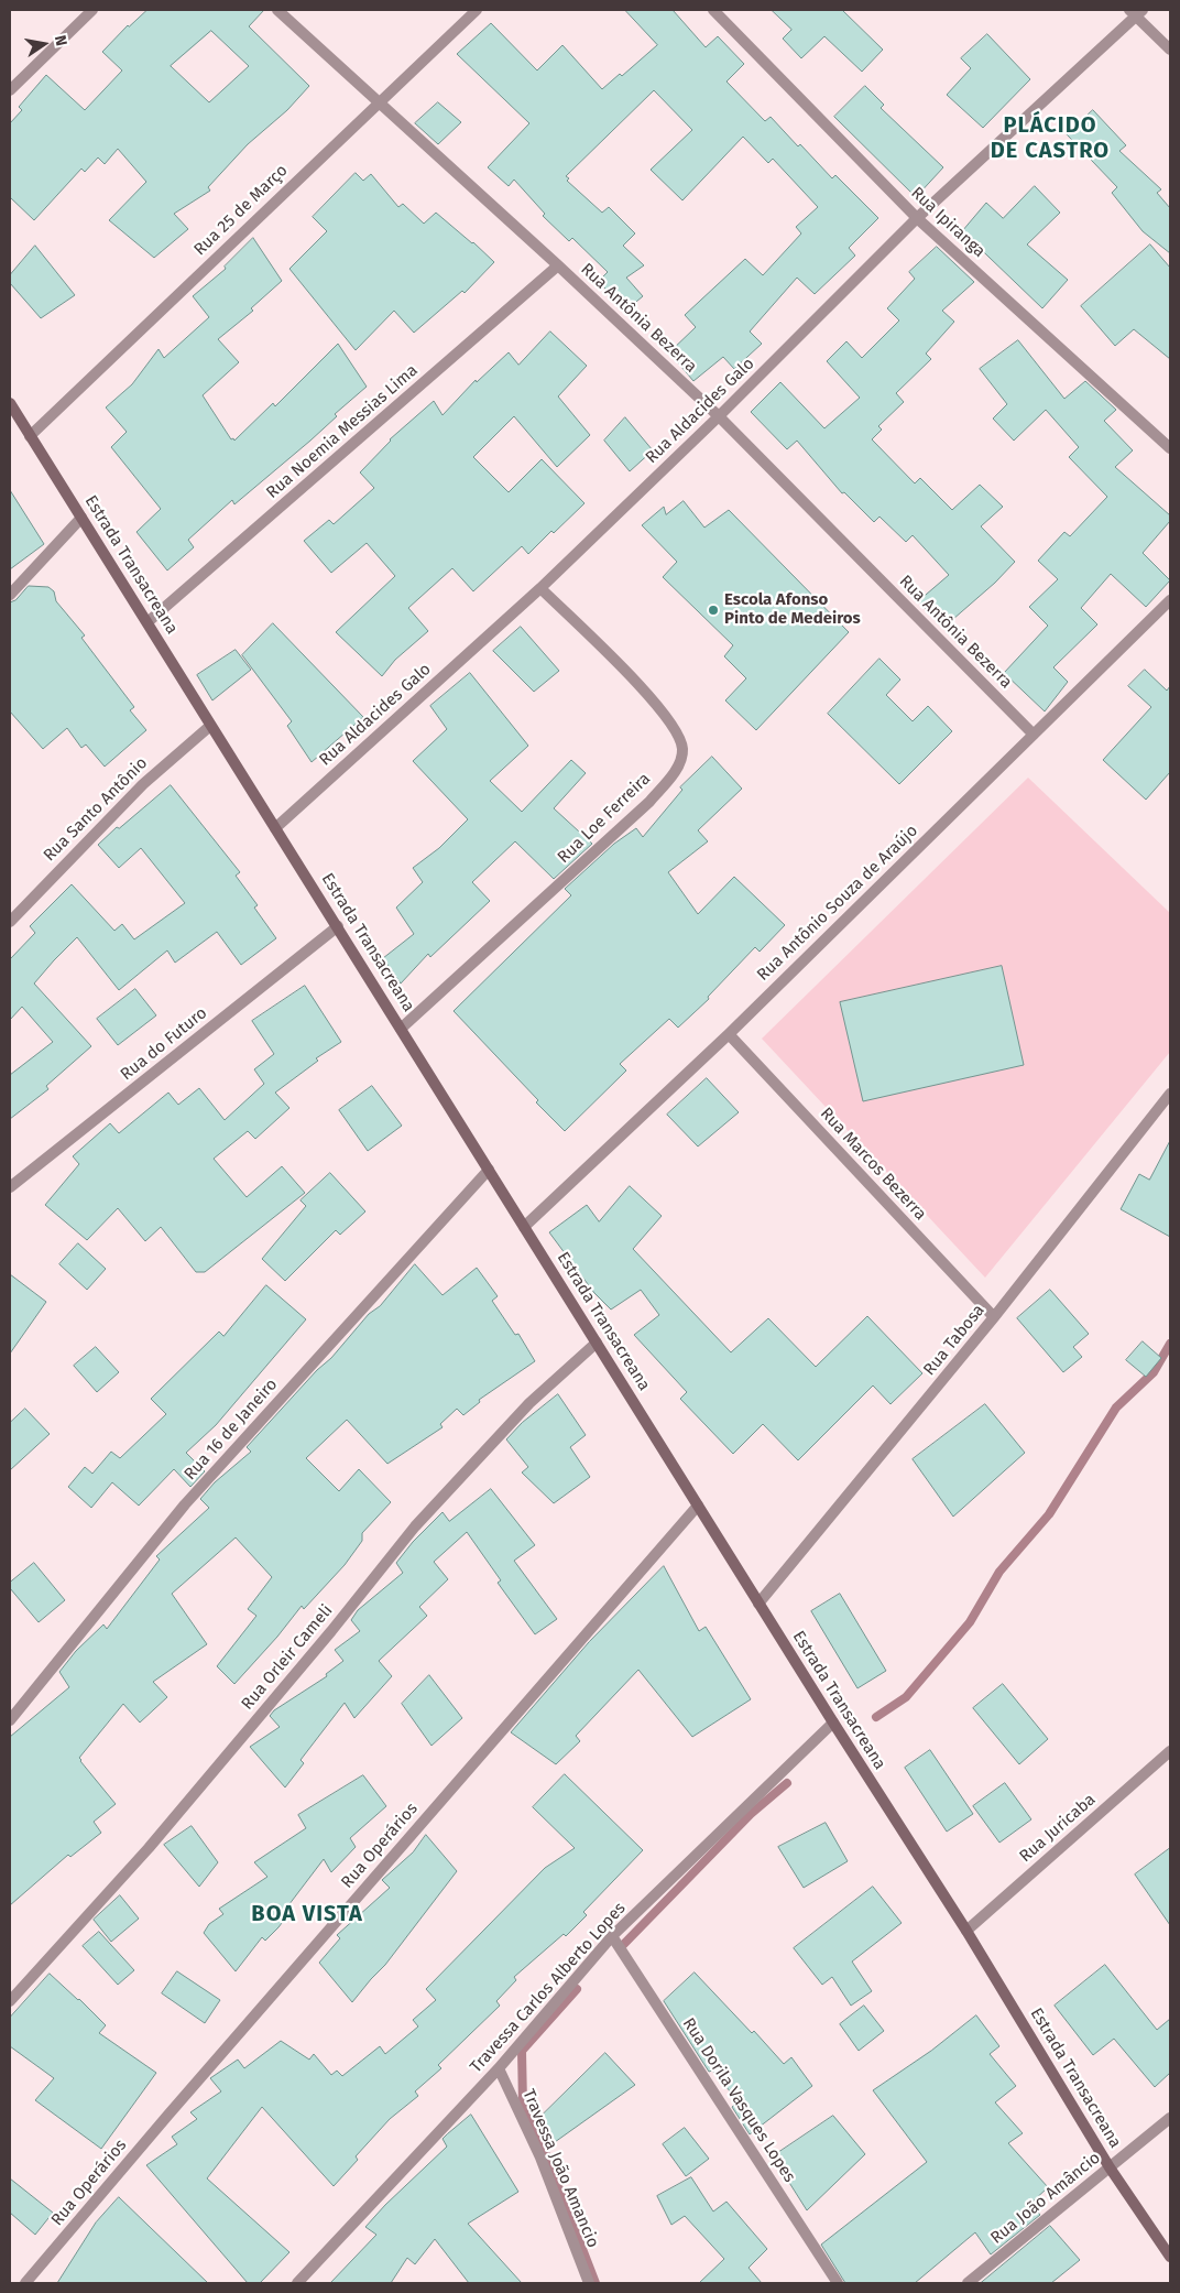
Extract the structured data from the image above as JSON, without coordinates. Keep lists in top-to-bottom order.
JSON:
{
  "streets": {
    "street": [
      "Rua 25 de Março",
      "Rua Ipiranga",
      "Rua Antônia Bezerra",
      "Rua Aldacides Galo",
      "Rua Noemia Messias Lima",
      "Estrada Transacreana",
      "Rua Santo Antônio",
      "Rua Loe Ferreira",
      "Rua Antônio Souza de Araújo",
      "Rua do Futuro",
      "Rua Marcos Bezerra",
      "Rua Tabosa",
      "Rua 16 de Janeiro",
      "Rua Orleir Cameli",
      "Rua Juricaba",
      "Rua Operários",
      "Travessa Carlos Alberto Lopes",
      "Rua Dorila Vasques Lopes",
      "Travessa João Amancio",
      "Rua João Amâncio"
    ]
  },
  "crossings": [
    ["Rua 25 de Março", "Rua Antônia Bezerra"],
    ["Rua 25 de Março", "Estrada Transacreana"],
    ["Rua Ipiranga", "Rua Aldacides Galo"],
    ["Rua Antônia Bezerra", "Rua Aldacides Galo"],
    ["Rua Antônia Bezerra", "Rua Noemia Messias Lima"],
    ["Rua Antônia Bezerra", "Rua Antônio Souza de Araújo"],
    ["Rua Aldacides Galo", "Estrada Transacreana"],
    ["Rua Aldacides Galo", "Rua Loe Ferreira"],
    ["Rua Noemia Messias Lima", "Estrada Transacreana"],
    ["Estrada Transacreana", "Rua Santo Antônio"],
    ["Estrada Transacreana", "Rua Loe Ferreira"],
    ["Estrada Transacreana", "Rua Antônio Souza de Araújo"],
    ["Estrada Transacreana", "Rua do Futuro"],
    ["Estrada Transacreana", "Rua Tabosa"],
    ["Estrada Transacreana", "Rua 16 de Janeiro"],
    ["Estrada Transacreana", "Rua Orleir Cameli"],
    ["Estrada Transacreana", "Rua Juricaba"],
    ["Estrada Transacreana", "Rua Operários"],
    ["Estrada Transacreana", "Travessa Carlos Alberto Lopes"],
    ["Estrada Transacreana", "Rua João Amâncio"],
    ["Rua Antônio Souza de Araújo", "Rua Marcos Bezerra"],
    ["Rua Marcos Bezerra", "Rua Tabosa"],
    ["Travessa Carlos Alberto Lopes", "Rua Dorila Vasques Lopes"],
    ["Travessa Carlos Alberto Lopes", "Travessa João Amancio"]
  ],
  "districts": ["PLÁCIDO DE CASTRO", "BOA VISTA"],
  "places": ["Escola Afonso Pinto de Medeiros"],
  "north": "right"
}
